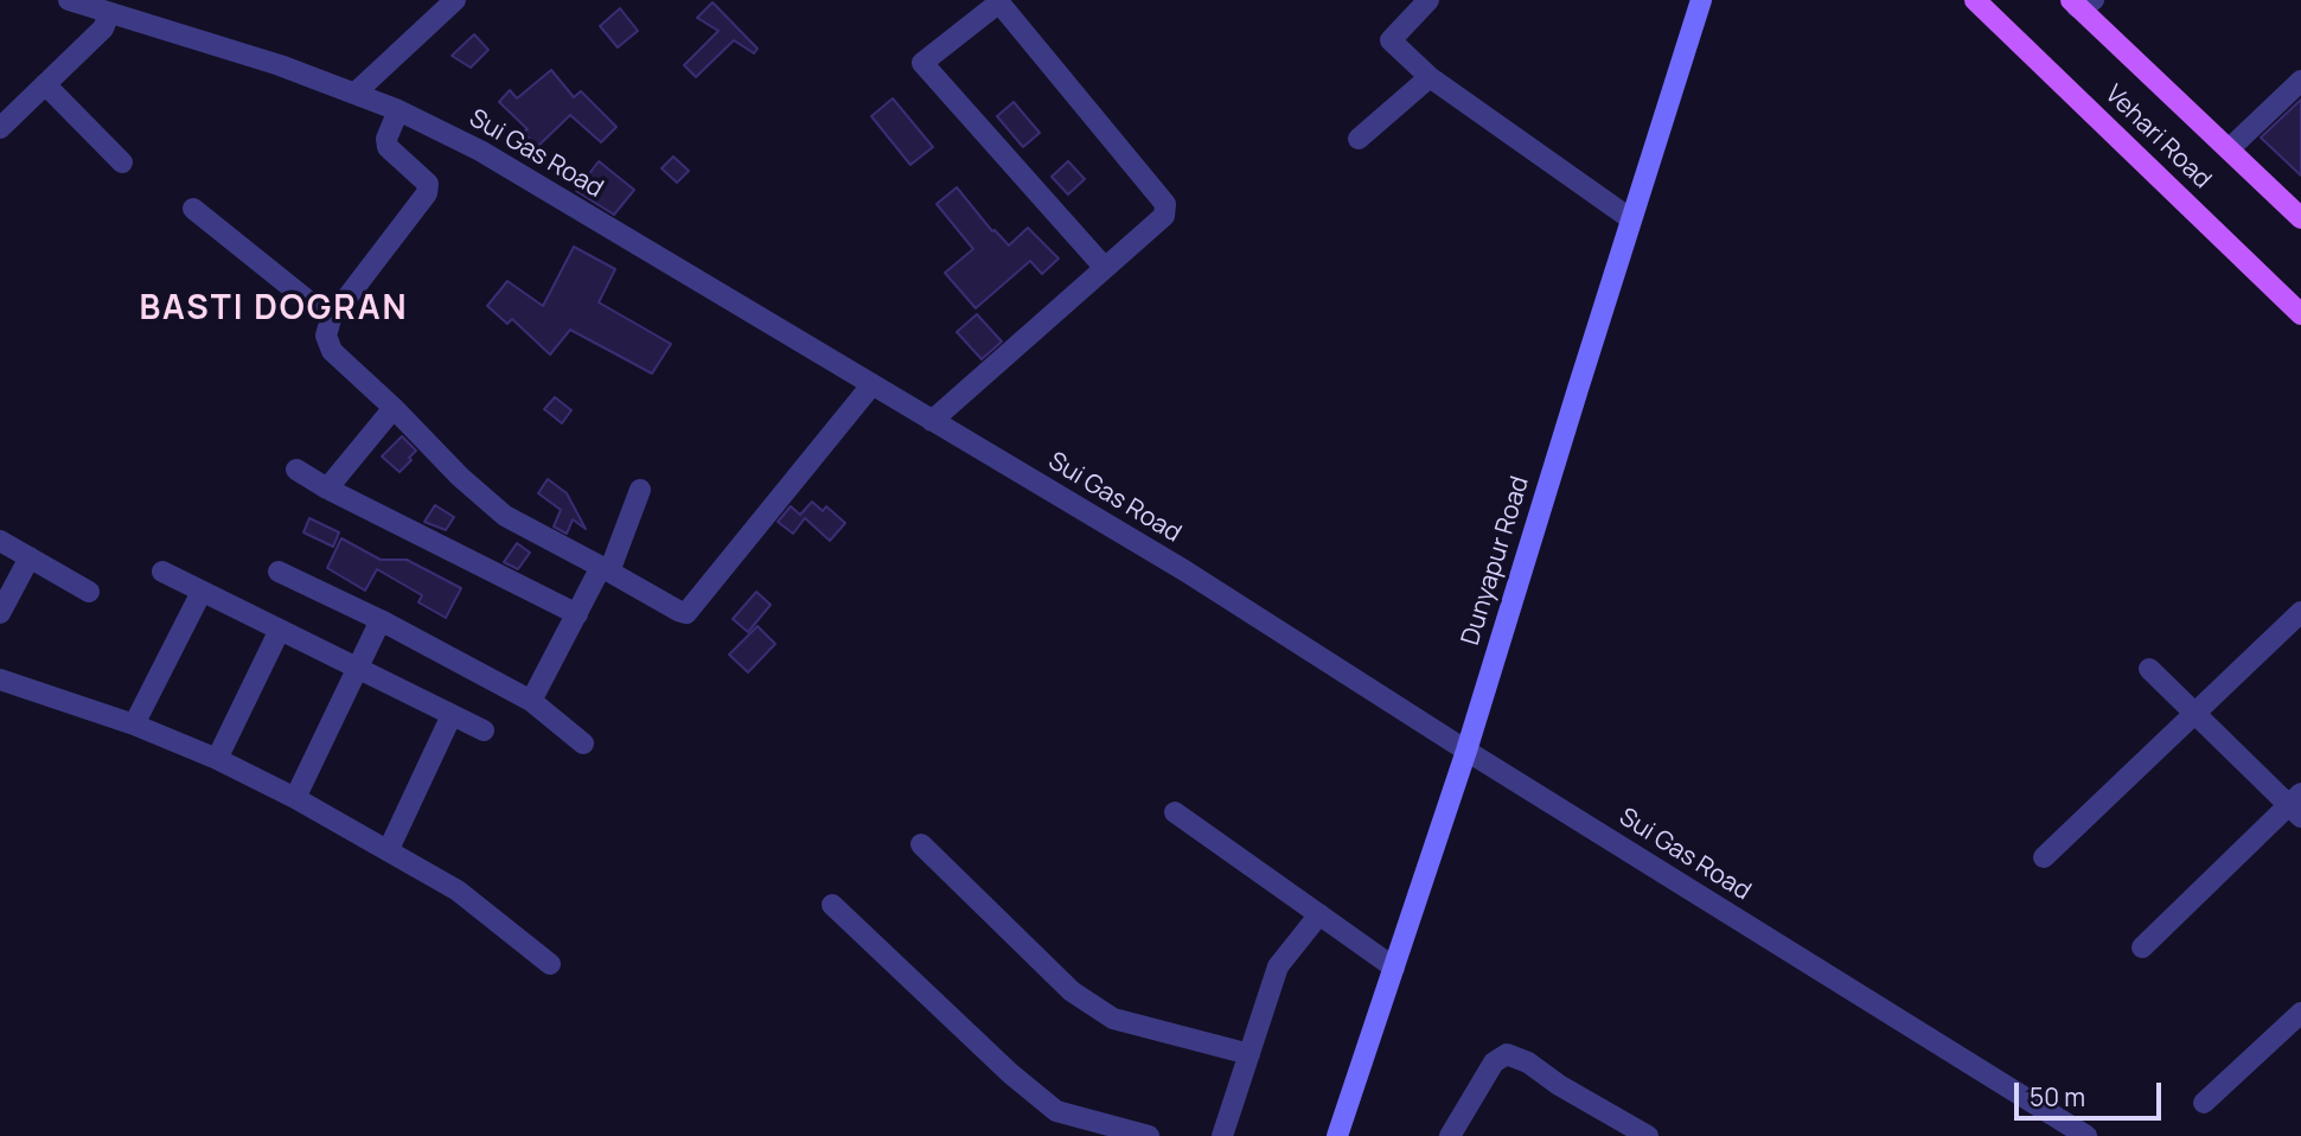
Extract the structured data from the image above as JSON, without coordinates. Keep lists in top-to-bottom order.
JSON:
{
  "streets": {
    "main road": ["Vehari Road"],
    "street": ["Sui Gas Road", "Dunyapur Road"]
  },
  "crossings": [
    ["Sui Gas Road", "Dunyapur Road"]
  ],
  "districts": ["BASTI DOGRAN"],
  "scale_bar": "50 m"
}
